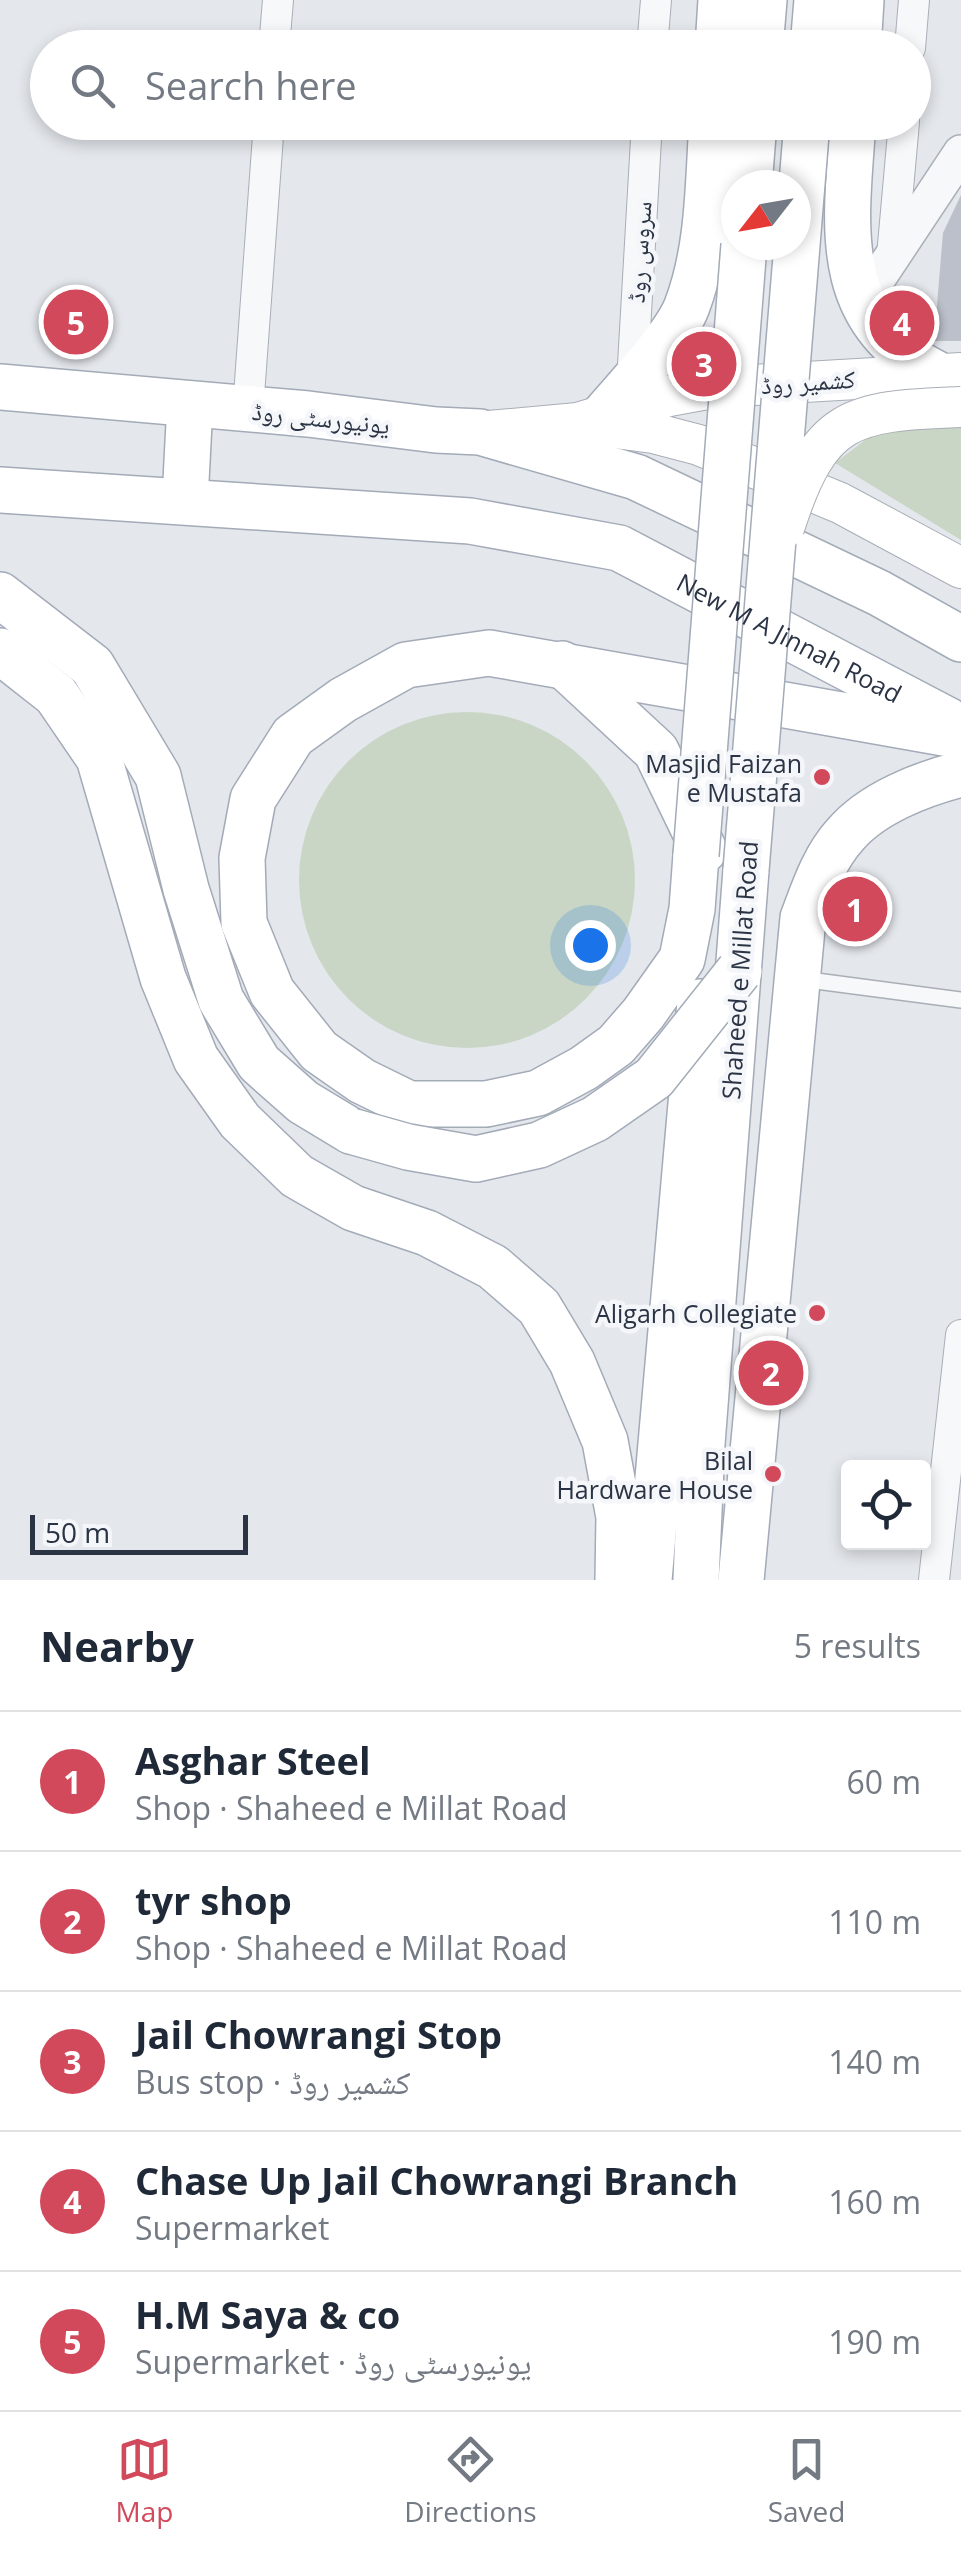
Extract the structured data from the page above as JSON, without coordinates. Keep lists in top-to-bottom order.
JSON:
{
  "streets": {
    "main road": [
      "کشمیر روڈ",
      "یونیورسٹی روڈ",
      "New M A Jinnah Road",
      "Shaheed e Millat Road"
    ],
    "street": ["سروس روڈ"]
  },
  "crossings": [
    ["کشمیر روڈ", "یونیورسٹی روڈ"],
    ["کشمیر روڈ", "Shaheed e Millat Road"]
  ],
  "places": ["Masjid Faizan e Mustafa", "Aligarh Collegiate", "Bilal Hardware House"],
  "scale_bar": "50 m",
  "north": "bottom left",
  "page": {
    "search": "Search here",
    "pins": [
      "5",
      "4",
      "3",
      "1",
      "2"
    ],
    "scale": "50 m",
    "heading": ["Nearby", "5 results"],
    "list": [
      {
        "mark": "1",
        "name": "Asghar Steel",
        "note": "Shop · Shaheed e Millat Road",
        "value": "60 m"
      },
      {
        "mark": "2",
        "name": "tyr shop",
        "note": "Shop · Shaheed e Millat Road",
        "value": "110 m"
      },
      {
        "mark": "3",
        "name": "Jail Chowrangi Stop",
        "note": "Bus stop · کشمیر روڈ",
        "value": "140 m"
      },
      {
        "mark": "4",
        "name": "Chase Up Jail Chowrangi Branch",
        "note": "Supermarket",
        "value": "160 m"
      },
      {
        "mark": "5",
        "name": "H.M Saya & co",
        "note": "Supermarket · یونیورسٹی روڈ",
        "value": "190 m"
      }
    ],
    "nav": ["Map", "Directions", "Saved"]
  }
}
